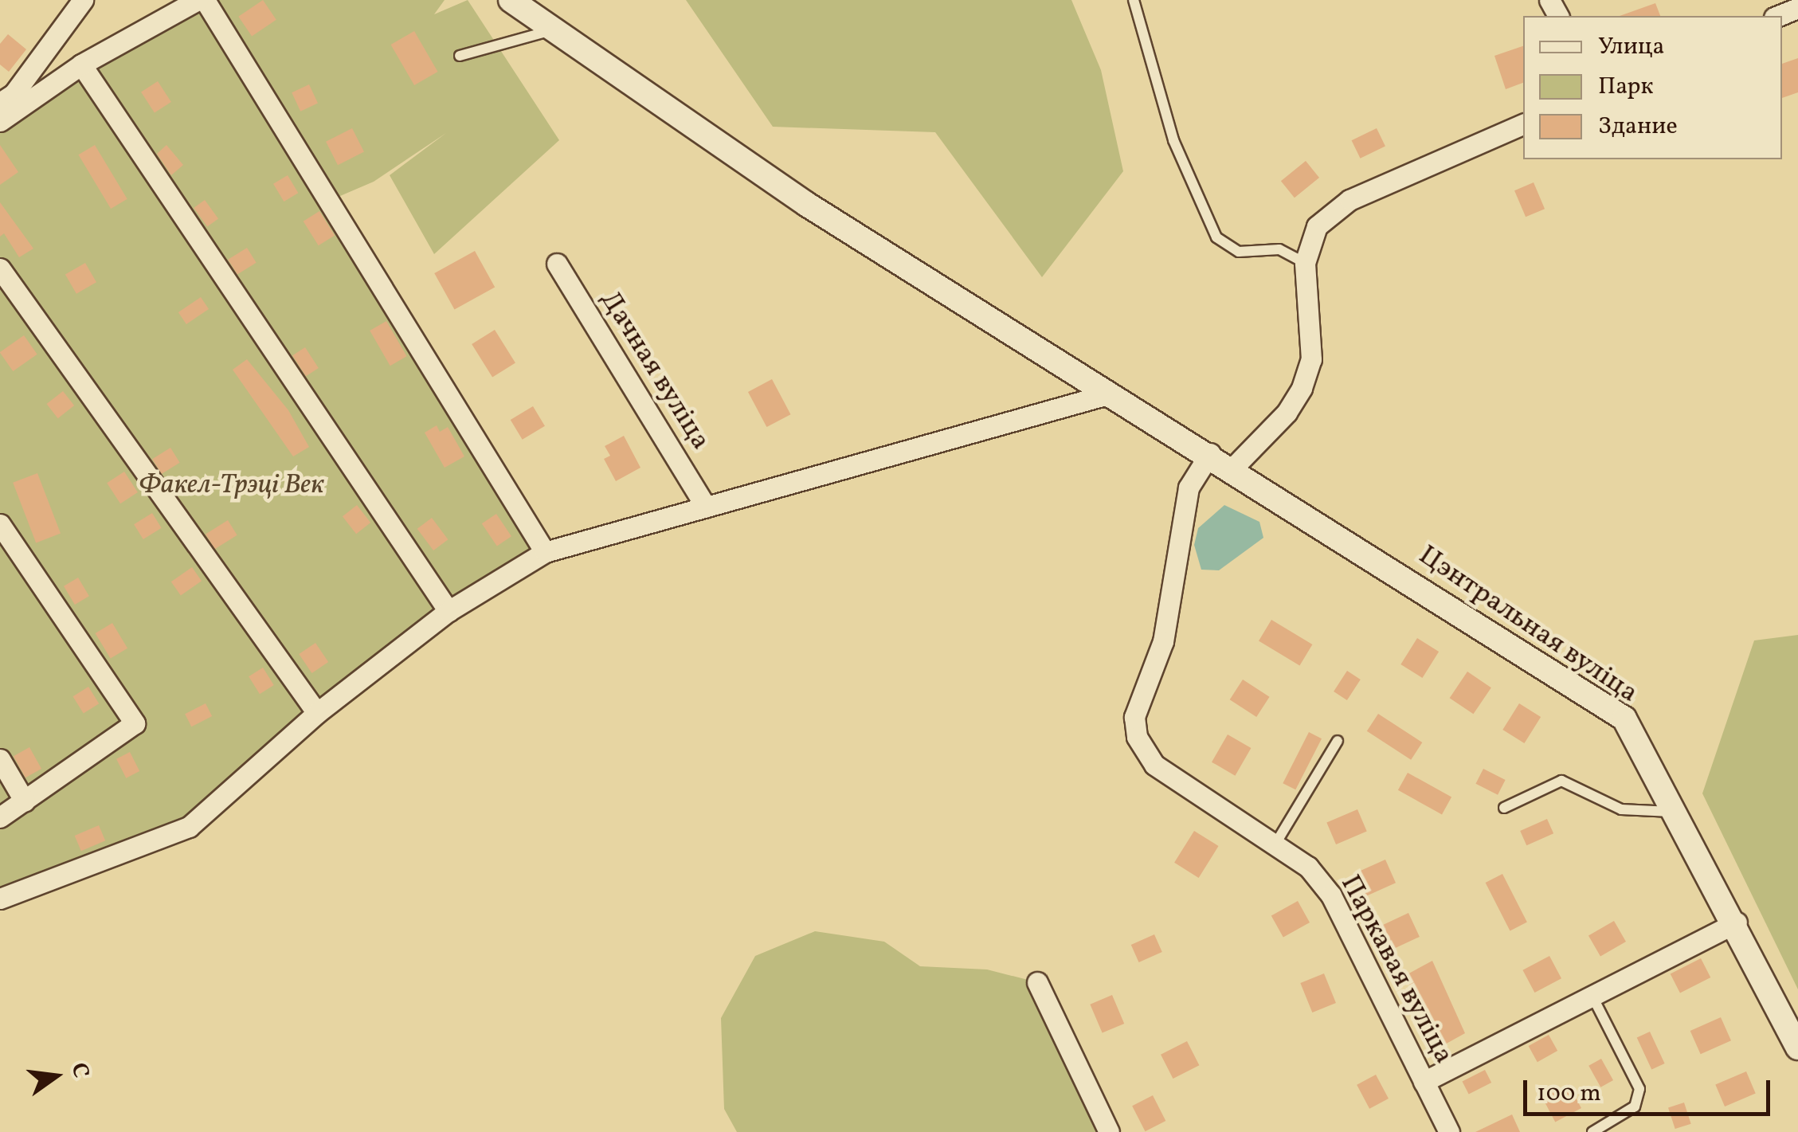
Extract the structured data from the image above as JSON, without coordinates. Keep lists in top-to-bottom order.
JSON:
{
  "streets": {
    "street": ["Дачная вуліца", "Цэнтральная вуліца", "Паркавая вуліца"]
  },
  "crossings": [
    ["Цэнтральная вуліца", "Паркавая вуліца"]
  ],
  "parks": ["Факел-Трэці Век"],
  "legend": ["Улица", "Парк", "Здание"],
  "scale_bar": "100 m",
  "north": "right"
}
